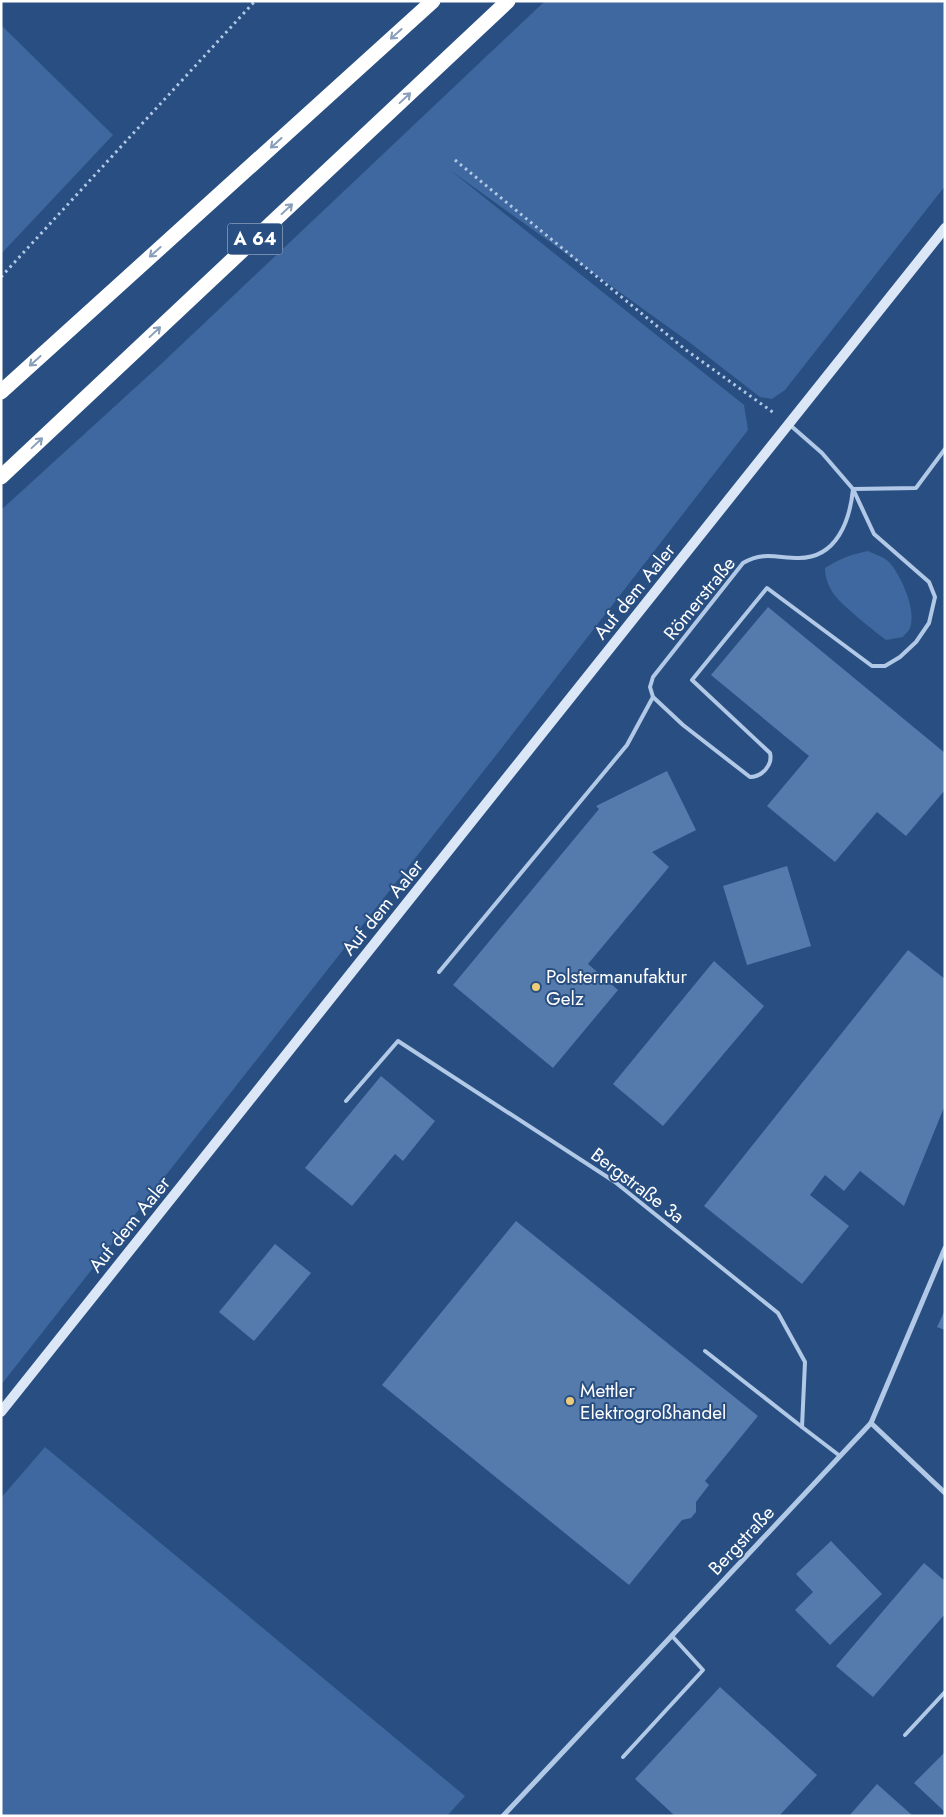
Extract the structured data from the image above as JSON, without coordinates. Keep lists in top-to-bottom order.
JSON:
{
  "streets": {
    "highway": ["A 64"],
    "street": ["Auf dem Aaler", "Bergstraße"],
    "lane": ["Römerstraße", "Bergstraße 3a"]
  },
  "places": ["Polstermanufaktur Gelz", "Mettler Elektrogroßhandel"]
}
